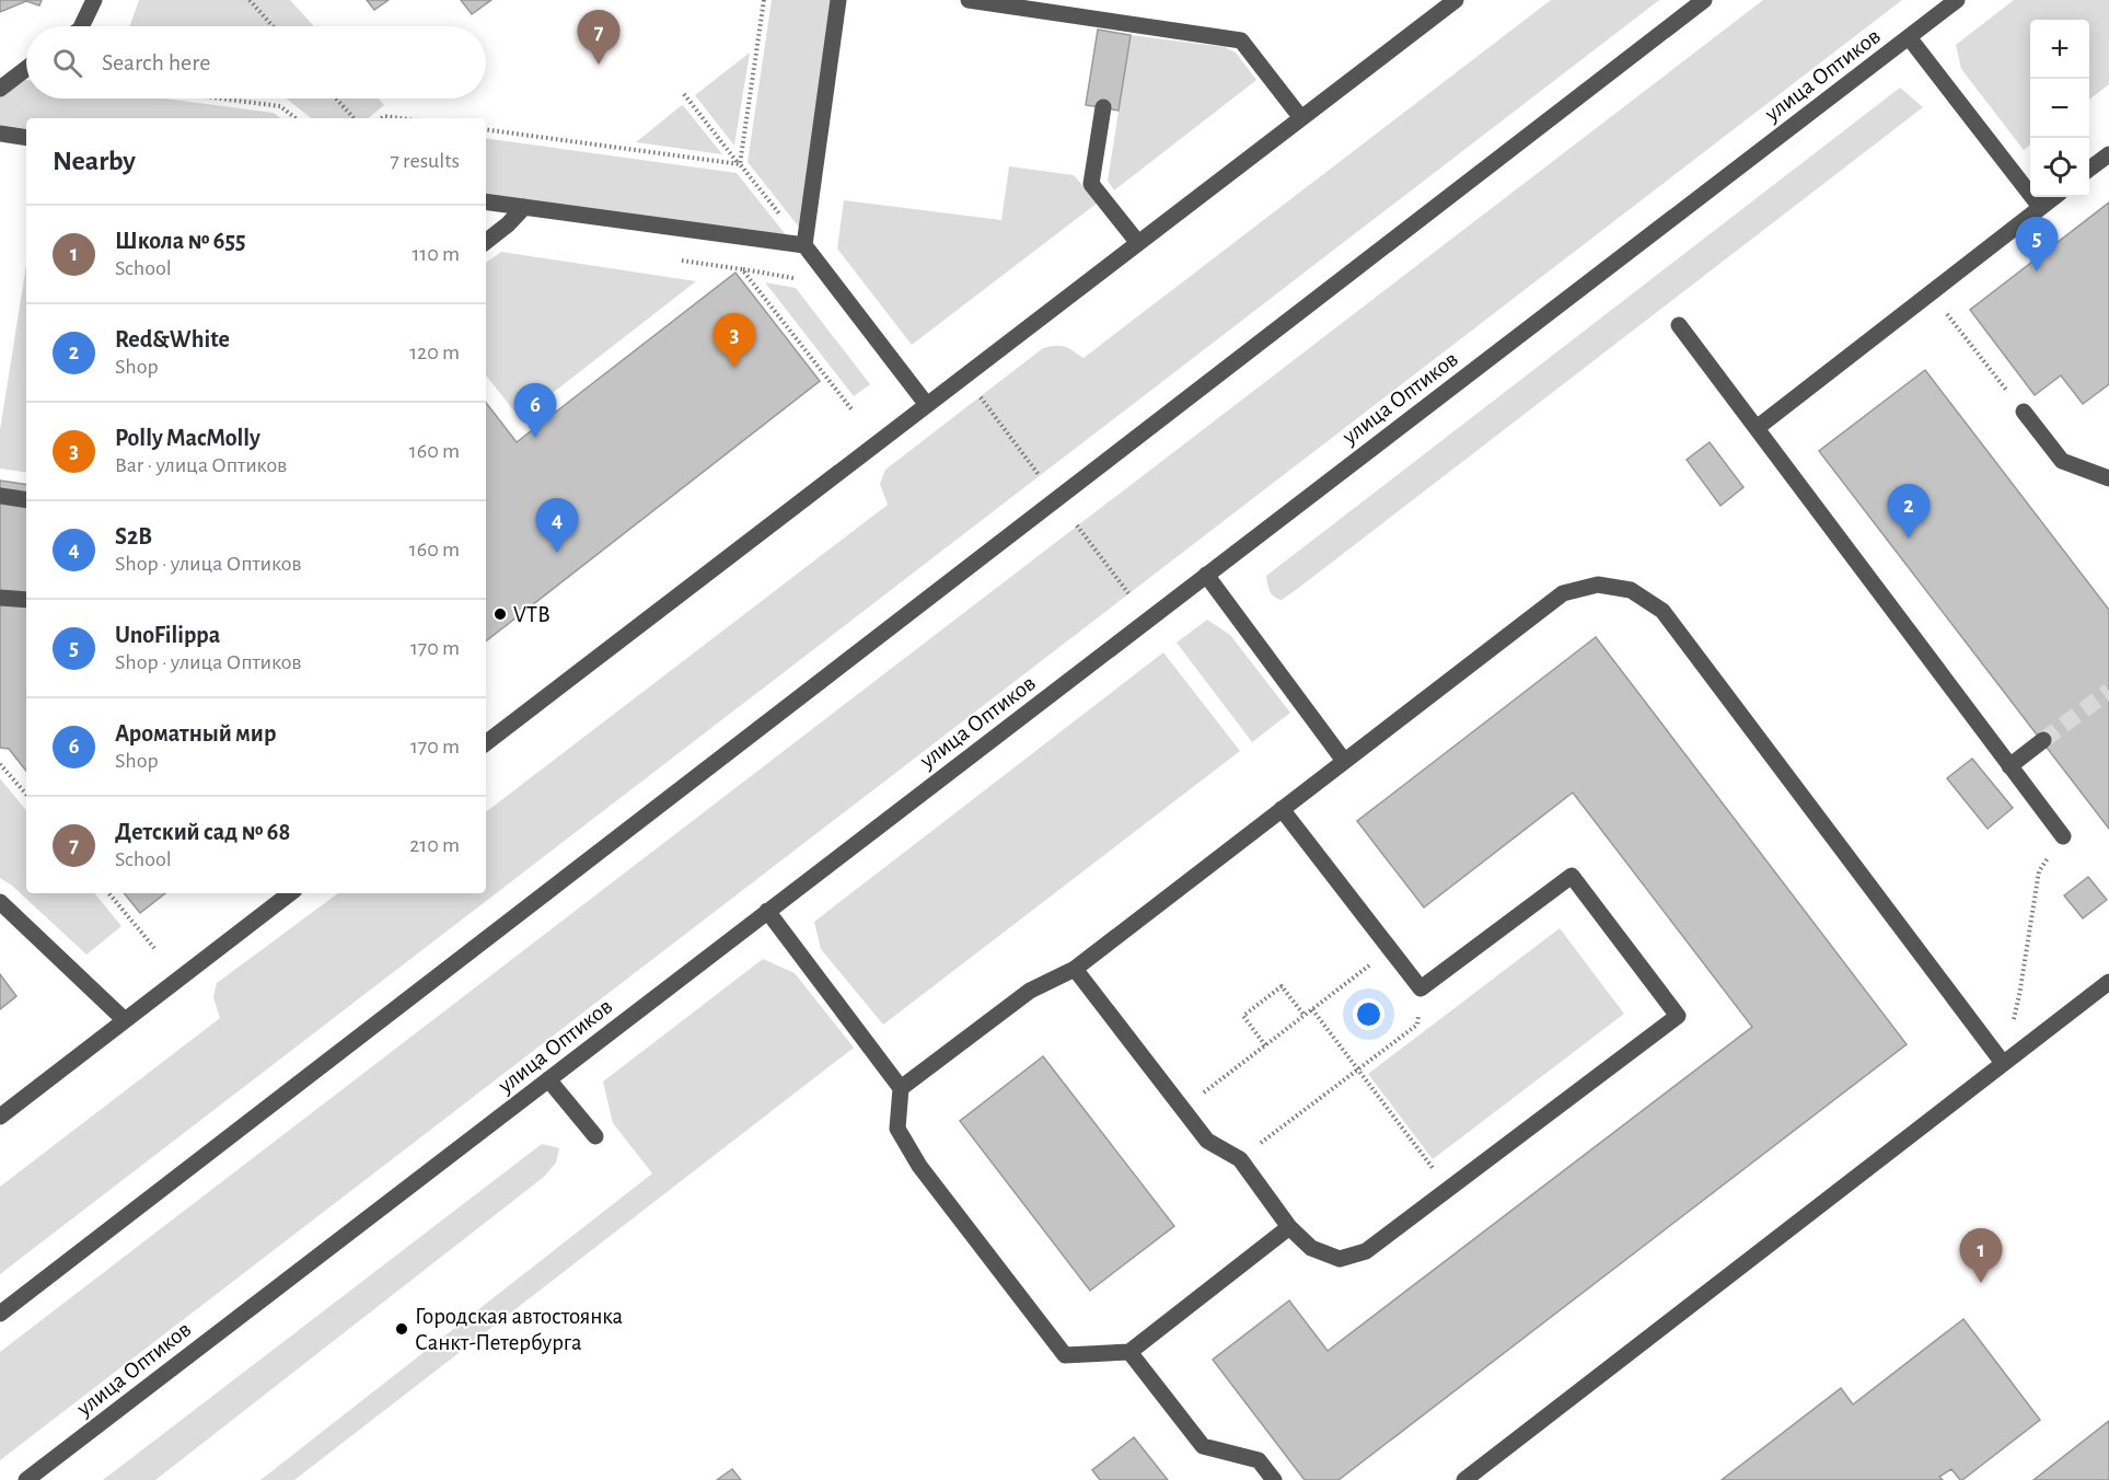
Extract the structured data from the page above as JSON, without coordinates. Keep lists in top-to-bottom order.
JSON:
{
  "streets": {
    "street": ["улица Оптиков"]
  },
  "places": ["VTB", "Городская автостоянка Санкт-Петербурга"],
  "page": {
    "pins": [
      "7",
      "5",
      "3",
      "6",
      "2",
      "4",
      "1"
    ],
    "map_buttons": ["+", "−"],
    "search": "Search here",
    "heading": ["Nearby", "7 results"],
    "list": [
      {
        "mark": "1",
        "name": "Школа № 655",
        "note": "School",
        "value": "110 m"
      },
      {
        "mark": "2",
        "name": "Red&White",
        "note": "Shop",
        "value": "120 m"
      },
      {
        "mark": "3",
        "name": "Polly MacMolly",
        "note": "Bar · улица Оптиков",
        "value": "160 m"
      },
      {
        "mark": "4",
        "name": "S2B",
        "note": "Shop · улица Оптиков",
        "value": "160 m"
      },
      {
        "mark": "5",
        "name": "UnoFilippa",
        "note": "Shop · улица Оптиков",
        "value": "170 m"
      },
      {
        "mark": "6",
        "name": "Ароматный мир",
        "note": "Shop",
        "value": "170 m"
      },
      {
        "mark": "7",
        "name": "Детский сад № 68",
        "note": "School",
        "value": "210 m"
      }
    ]
  }
}
